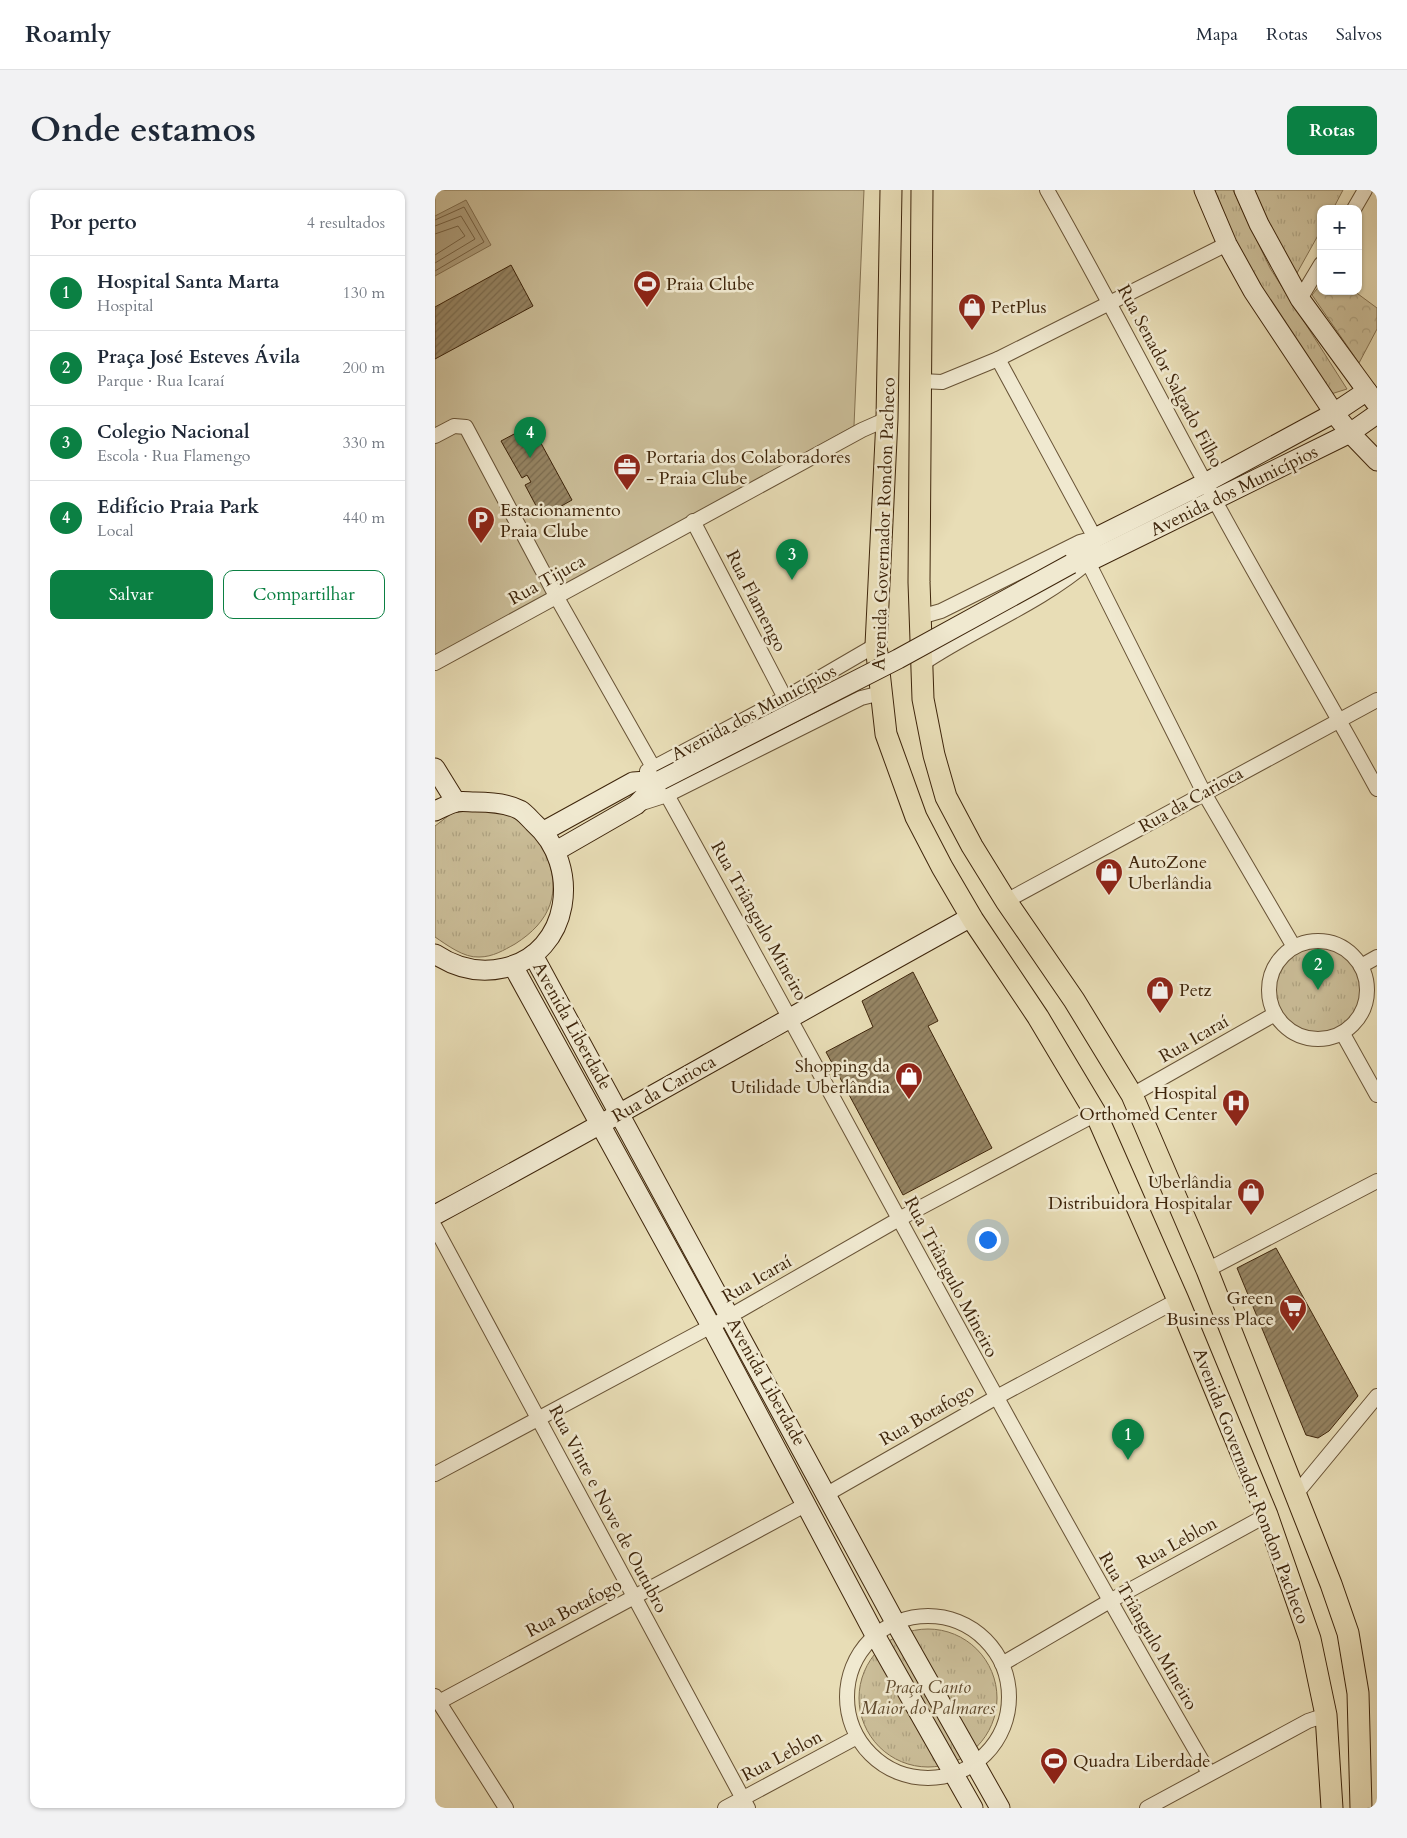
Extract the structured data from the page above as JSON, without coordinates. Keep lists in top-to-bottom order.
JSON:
{
  "streets": {
    "main road": ["Avenida Governador Rondon Pacheco"],
    "street": [
      "Rua Senador Salgado Filho",
      "Avenida dos Municípios",
      "Rua Tijuca",
      "Rua Flamengo",
      "Rua da Carioca",
      "Rua Triângulo Mineiro",
      "Avenida Liberdade",
      "Rua Icaraí",
      "Rua Botafogo",
      "Rua Vinte e Nove de Outubro",
      "Rua Leblon"
    ]
  },
  "crossings": [
    ["Rua Senador Salgado Filho", "Avenida dos Municípios"],
    ["Rua Senador Salgado Filho", "Rua da Carioca"],
    ["Avenida dos Municípios", "Avenida Governador Rondon Pacheco"],
    ["Avenida dos Municípios", "Rua Flamengo"],
    ["Avenida dos Municípios", "Rua Triângulo Mineiro"],
    ["Avenida Governador Rondon Pacheco", "Rua Tijuca"],
    ["Avenida Governador Rondon Pacheco", "Rua da Carioca"],
    ["Avenida Governador Rondon Pacheco", "Rua Icaraí"],
    ["Avenida Governador Rondon Pacheco", "Rua Botafogo"],
    ["Avenida Governador Rondon Pacheco", "Rua Leblon"],
    ["Rua Tijuca", "Rua Flamengo"],
    ["Rua Tijuca", "Rua Triângulo Mineiro"],
    ["Rua da Carioca", "Rua Triângulo Mineiro"],
    ["Rua da Carioca", "Avenida Liberdade"],
    ["Rua Triângulo Mineiro", "Rua Icaraí"],
    ["Rua Triângulo Mineiro", "Rua Botafogo"],
    ["Rua Triângulo Mineiro", "Rua Leblon"],
    ["Avenida Liberdade", "Rua Icaraí"],
    ["Avenida Liberdade", "Rua Botafogo"],
    ["Rua Icaraí", "Rua Vinte e Nove de Outubro"],
    ["Rua Botafogo", "Rua Vinte e Nove de Outubro"],
    ["Rua Vinte e Nove de Outubro", "Rua Leblon"]
  ],
  "parks": ["Praça Canto Maior do Palmares"],
  "places": {
    "sports": ["Praia Clube", "Quadra Liberdade"],
    "shop": [
      "PetPlus",
      "AutoZone Uberlândia",
      "Petz",
      "Shopping da Utilidade Uberlândia",
      "Uberlândia Distribuidora Hospitalar"
    ],
    "office": ["Portaria dos Colaboradores - Praia Clube"],
    "parking": ["Estacionamento Praia Clube"],
    "hospital": ["Hospital Orthomed Center"],
    "supermarket": ["Green Business Place"]
  },
  "page": {
    "header": "Roamly",
    "nav": ["Mapa", "Rotas", "Salvos"],
    "title": "Onde estamos",
    "buttons": [
      "Rotas",
      ["Salvar", "Compartilhar"]
    ],
    "heading": ["Por perto", "4 resultados"],
    "map_buttons": ["+", "−"],
    "list": [
      {
        "mark": "1",
        "name": "Hospital Santa Marta",
        "note": "Hospital",
        "value": "130 m"
      },
      {
        "mark": "2",
        "name": "Praça José Esteves Ávila",
        "note": "Parque · Rua Icaraí",
        "value": "200 m"
      },
      {
        "mark": "3",
        "name": "Colegio Nacional",
        "note": "Escola · Rua Flamengo",
        "value": "330 m"
      },
      {
        "mark": "4",
        "name": "Edifício Praia Park",
        "note": "Local",
        "value": "440 m"
      }
    ],
    "pins": [
      "4",
      "3",
      "2",
      "1"
    ]
  }
}
